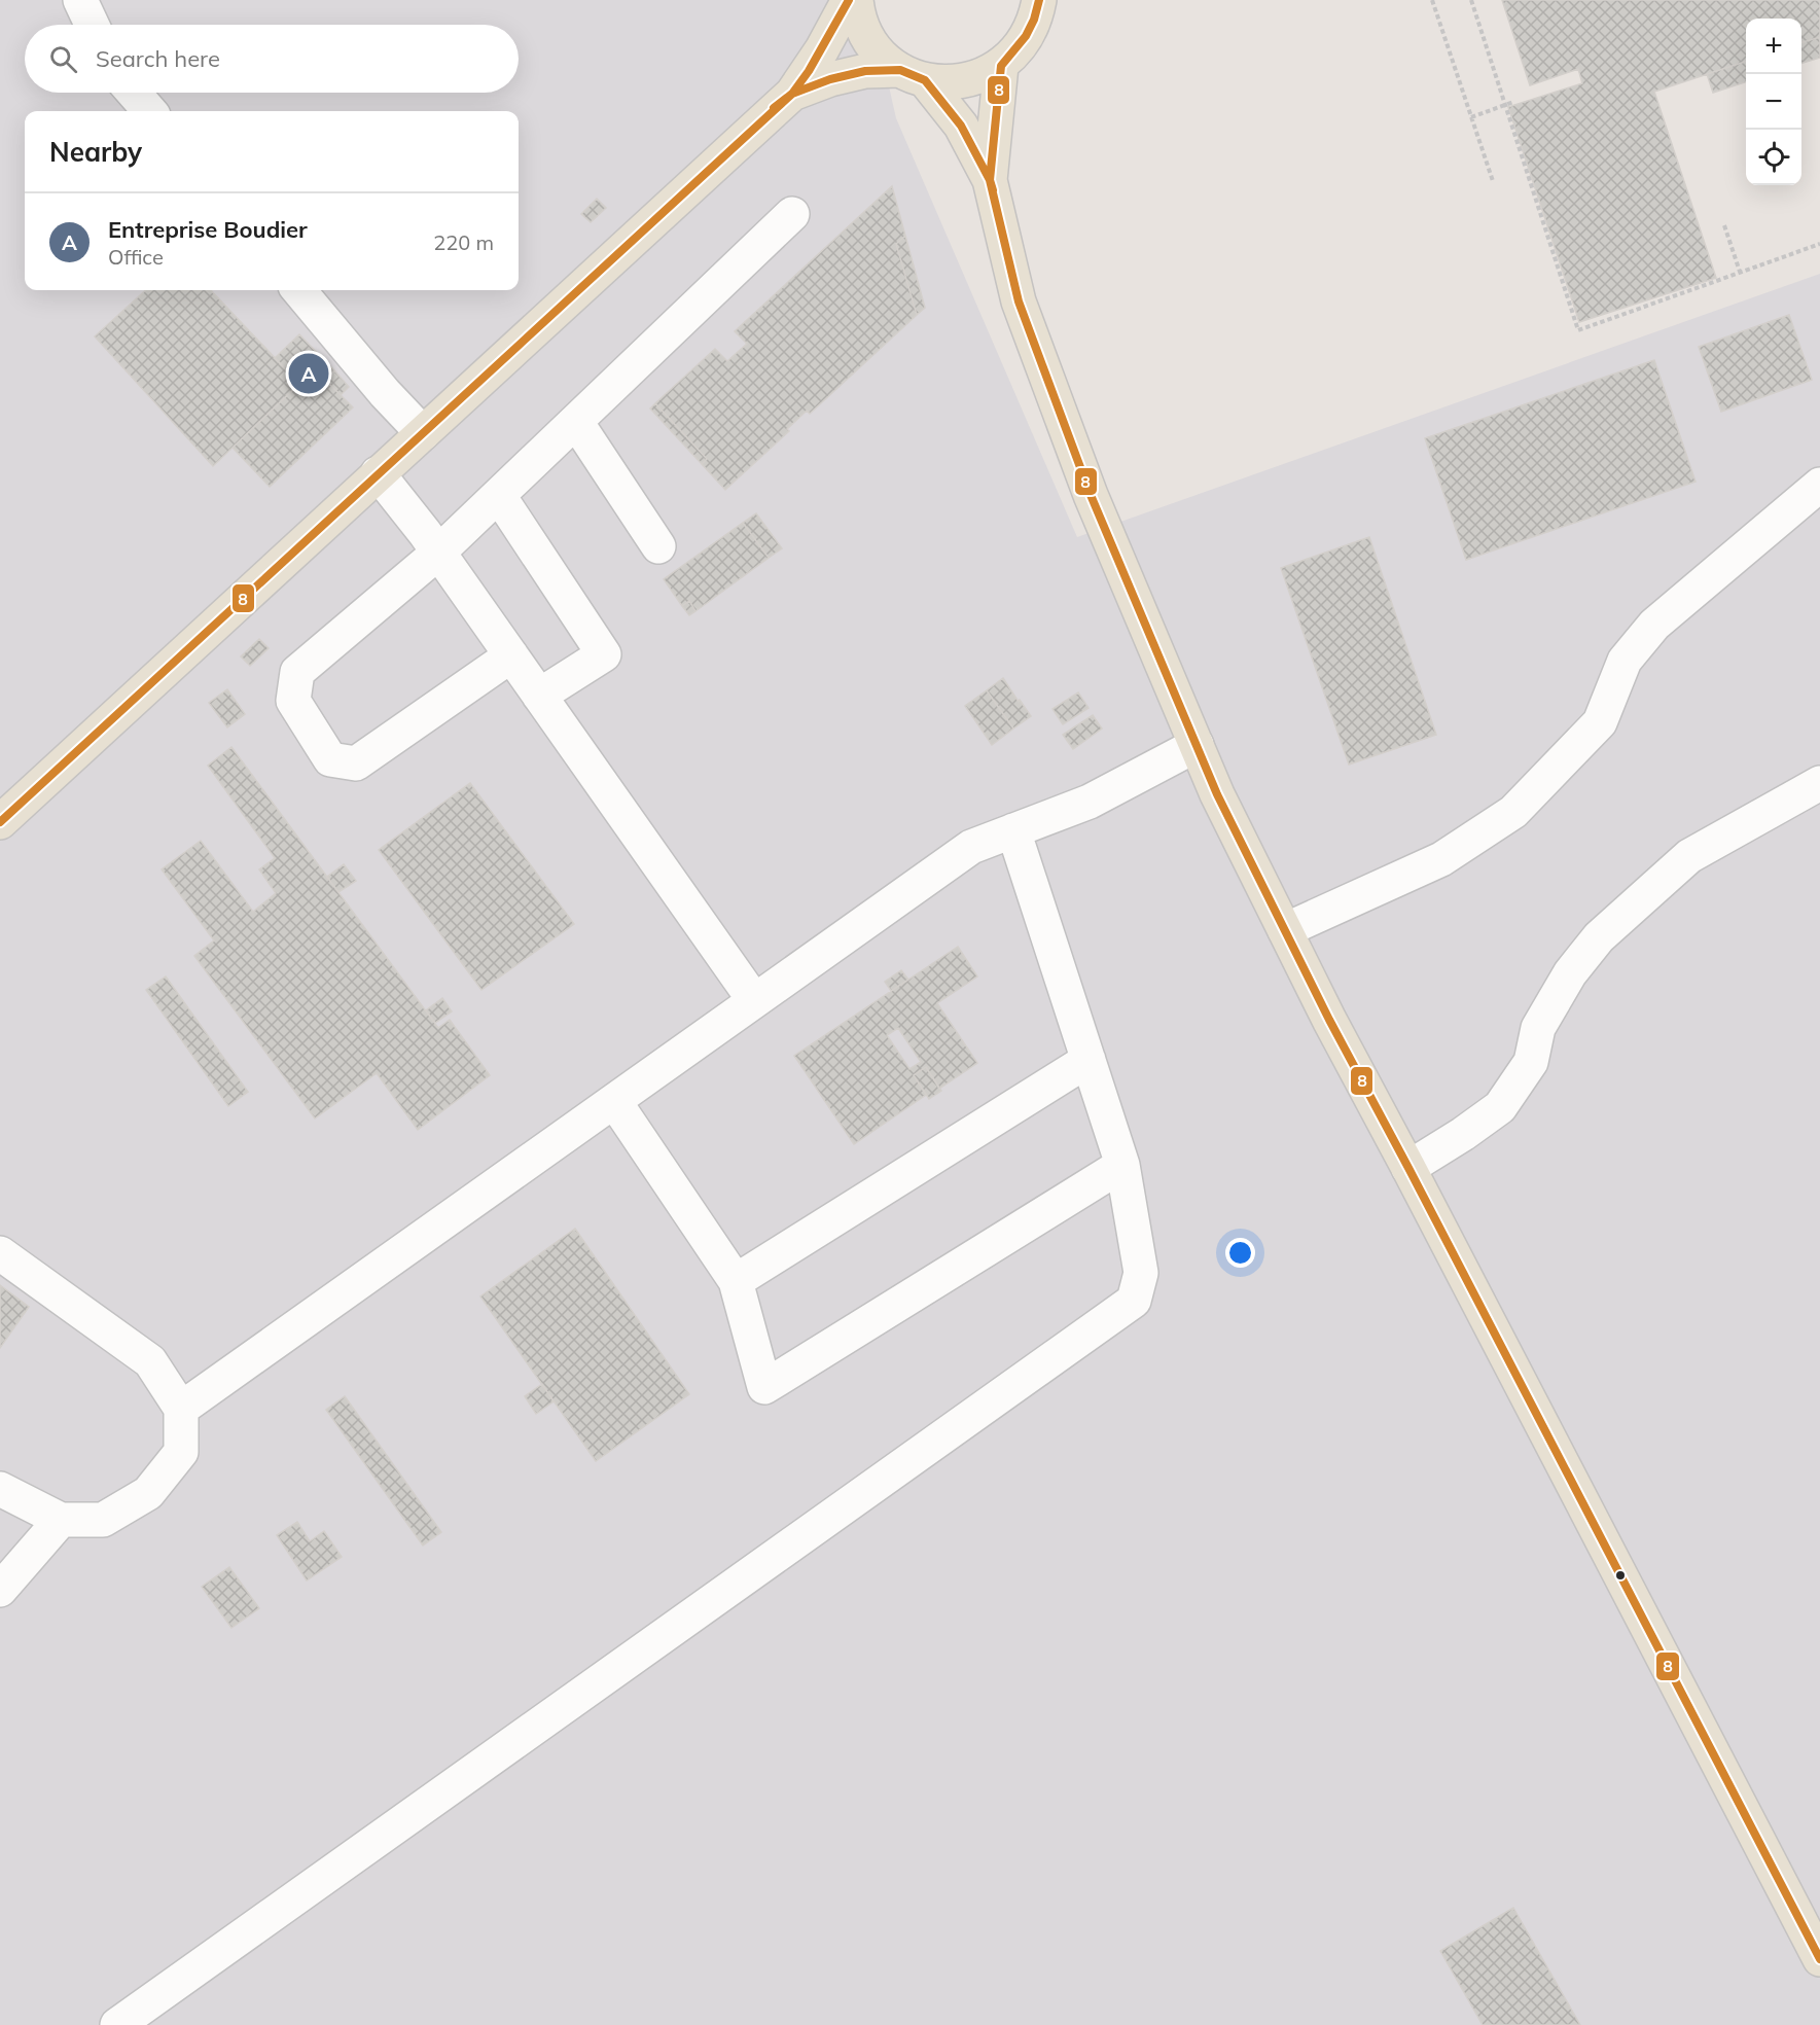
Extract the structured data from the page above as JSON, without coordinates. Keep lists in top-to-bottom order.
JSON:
{
  "lines": ["transit line 8"],
  "page": {
    "map_buttons": ["+", "−"],
    "search": "Search here",
    "heading": "Nearby",
    "list": [
      {
        "mark": "A",
        "name": "Entreprise Boudier",
        "note": "Office",
        "value": "220 m"
      }
    ],
    "pins": "A"
  }
}
